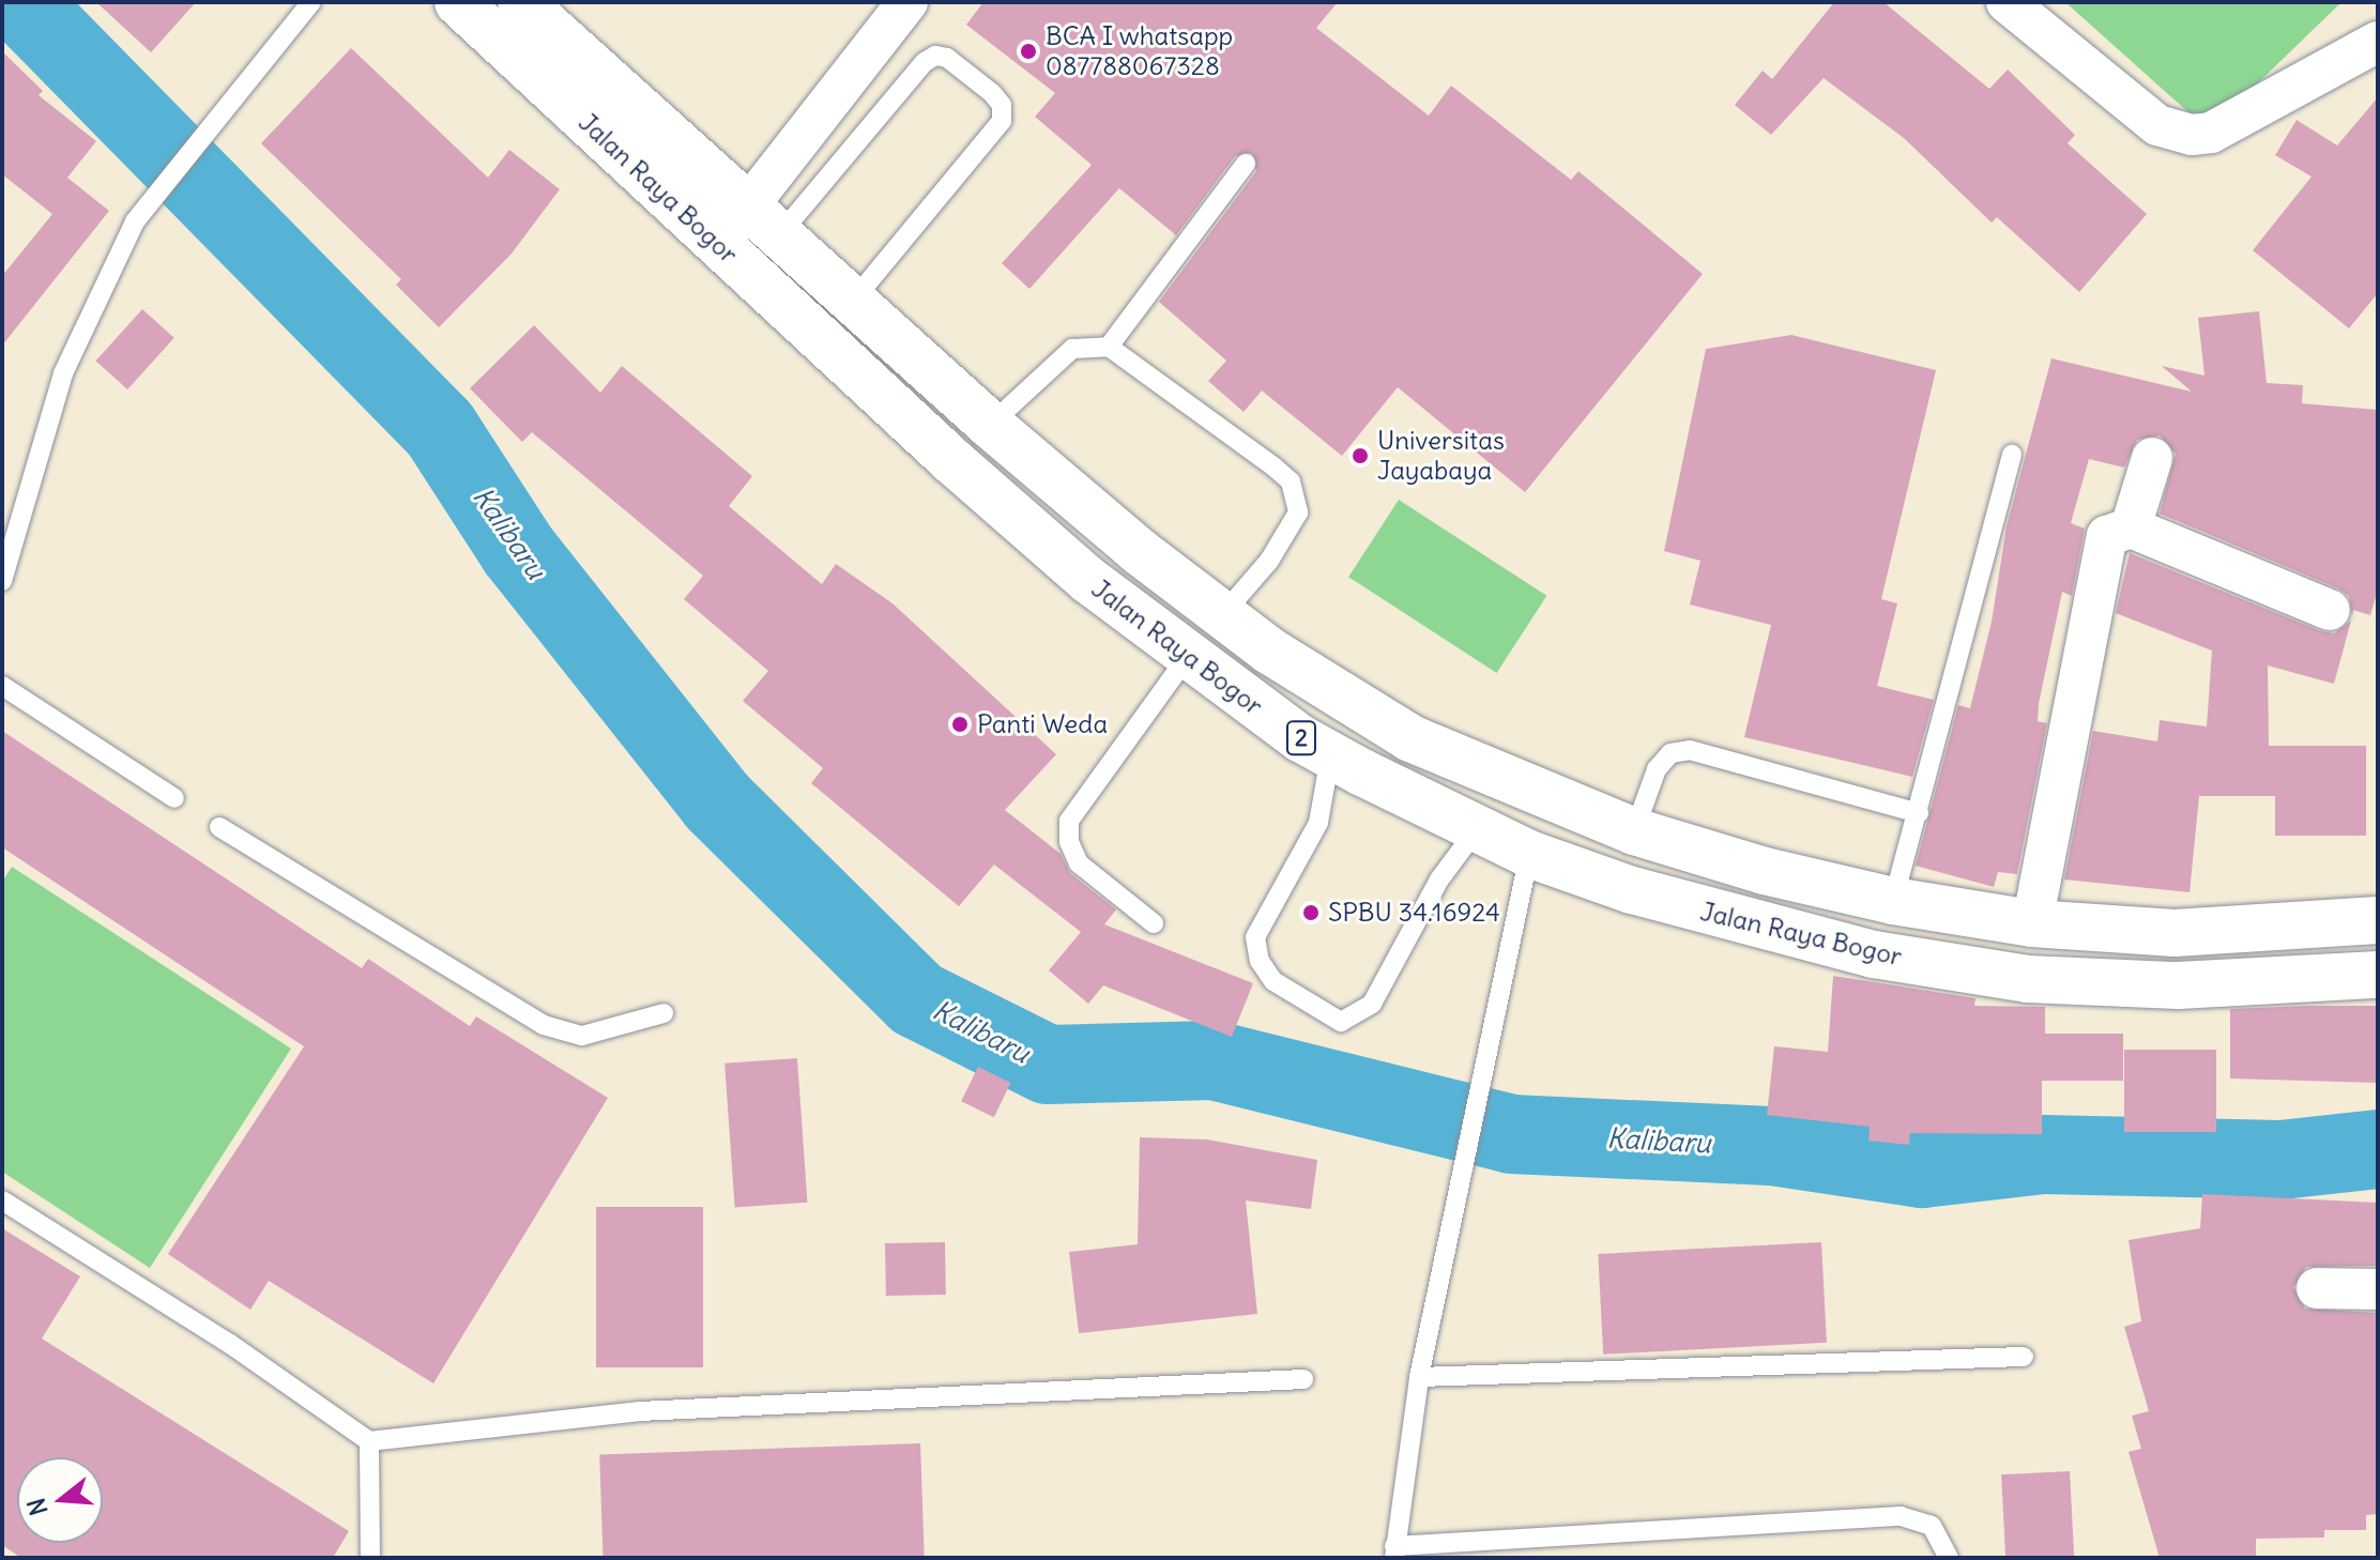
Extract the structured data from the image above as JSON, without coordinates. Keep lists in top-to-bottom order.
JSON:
{
  "streets": {
    "highway": ["Jalan Raya Bogor", "2"]
  },
  "water": ["Kalibaru"],
  "places": [
    "BCA I whatsapp 087788067328",
    "Universitas Jayabaya",
    "Panti Weda",
    "SPBU 34.16924"
  ],
  "north": "left"
}
